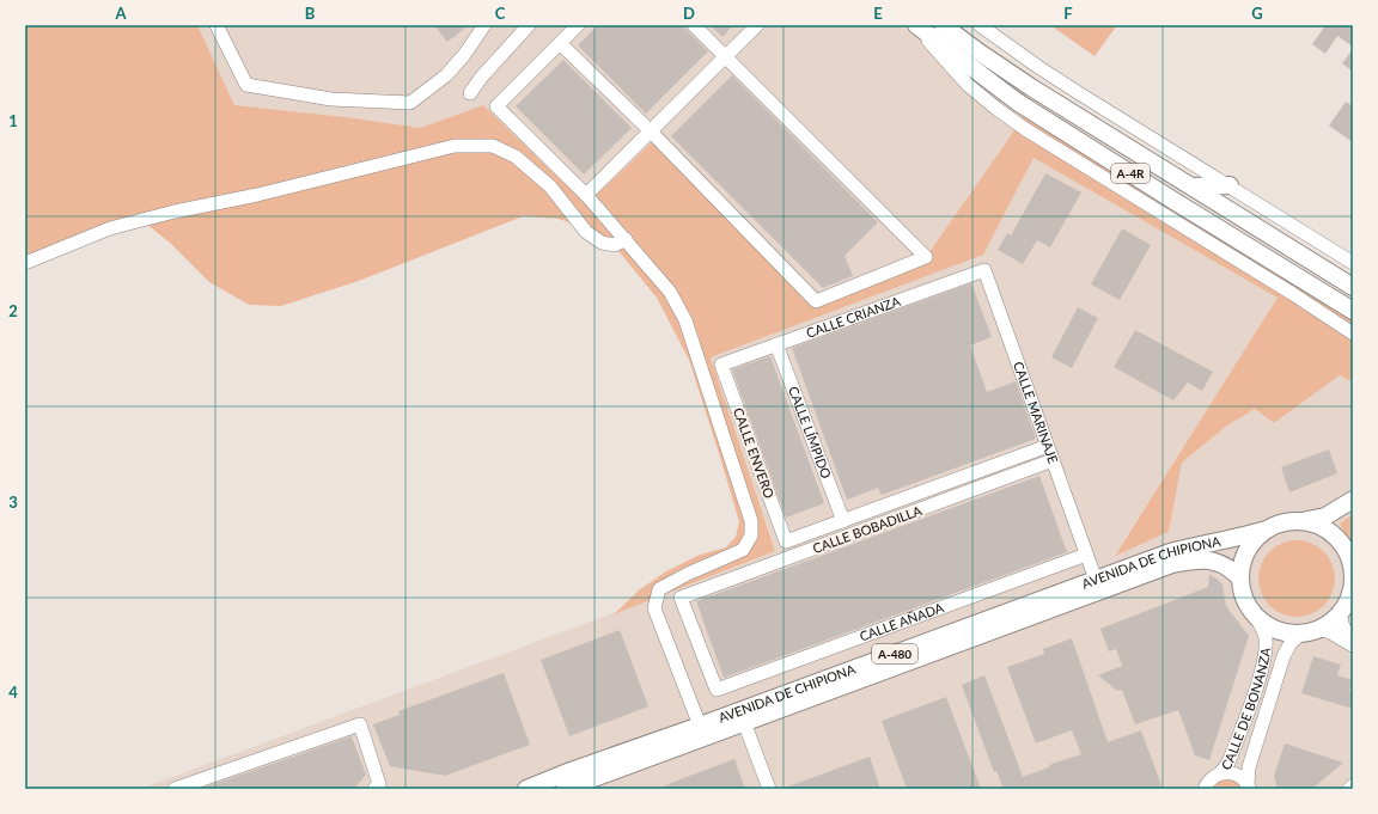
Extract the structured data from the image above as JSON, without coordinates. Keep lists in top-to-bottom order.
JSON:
{
  "streets": {
    "main road": ["A-4R", "AVENIDA DE CHIPIONA", "A-480"],
    "street": [
      "CALLE CRIANZA",
      "CALLE MARINAJE",
      "CALLE LÍMPIDO",
      "CALLE ENVERO",
      "CALLE BOBADILLA",
      "CALLE AÑADA",
      "CALLE DE BONANZA"
    ]
  },
  "crossings": [
    ["CALLE CRIANZA", "CALLE MARINAJE"],
    ["CALLE CRIANZA", "CALLE LÍMPIDO"],
    ["CALLE CRIANZA", "CALLE ENVERO"],
    ["CALLE MARINAJE", "CALLE BOBADILLA"],
    ["CALLE MARINAJE", "AVENIDA DE CHIPIONA"],
    ["CALLE MARINAJE", "CALLE AÑADA"],
    ["CALLE LÍMPIDO", "CALLE BOBADILLA"],
    ["CALLE ENVERO", "CALLE BOBADILLA"],
    ["CALLE BOBADILLA", "CALLE AÑADA"],
    ["AVENIDA DE CHIPIONA", "CALLE DE BONANZA"]
  ],
  "grid": {
    "columns": [
      "A",
      "B",
      "C",
      "D",
      "E",
      "F",
      "G"
    ],
    "rows": [
      "1",
      "2",
      "3",
      "4"
    ]
  }
}
